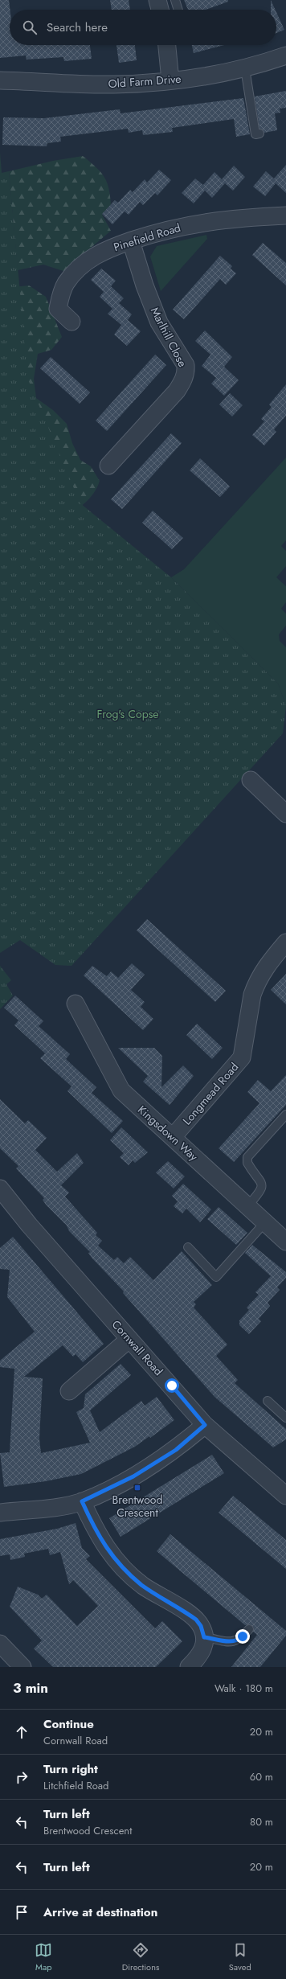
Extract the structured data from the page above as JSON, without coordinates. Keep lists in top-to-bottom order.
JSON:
{
  "streets": {
    "street": [
      "Old Farm Drive",
      "Pinefield Road",
      "Marlhill Close",
      "Longmead Road",
      "Kingsdown Way",
      "Cornwall Road"
    ]
  },
  "crossings": [
    ["Pinefield Road", "Marlhill Close"],
    ["Longmead Road", "Kingsdown Way"]
  ],
  "parks": ["Frog's Copse"],
  "places": {
    "transit": ["Brentwood Crescent"]
  },
  "page": {
    "search": "Search here",
    "heading": ["3 min", "Walk · 180 m"],
    "list": [
      ["Continue", "Cornwall Road", "20 m"],
      ["Turn right", "Litchfield Road", "60 m"],
      ["Turn left", "Brentwood Crescent", "80 m"],
      ["Turn left", "20 m"],
      "Arrive at destination"
    ],
    "nav": ["Map", "Directions", "Saved"]
  }
}
